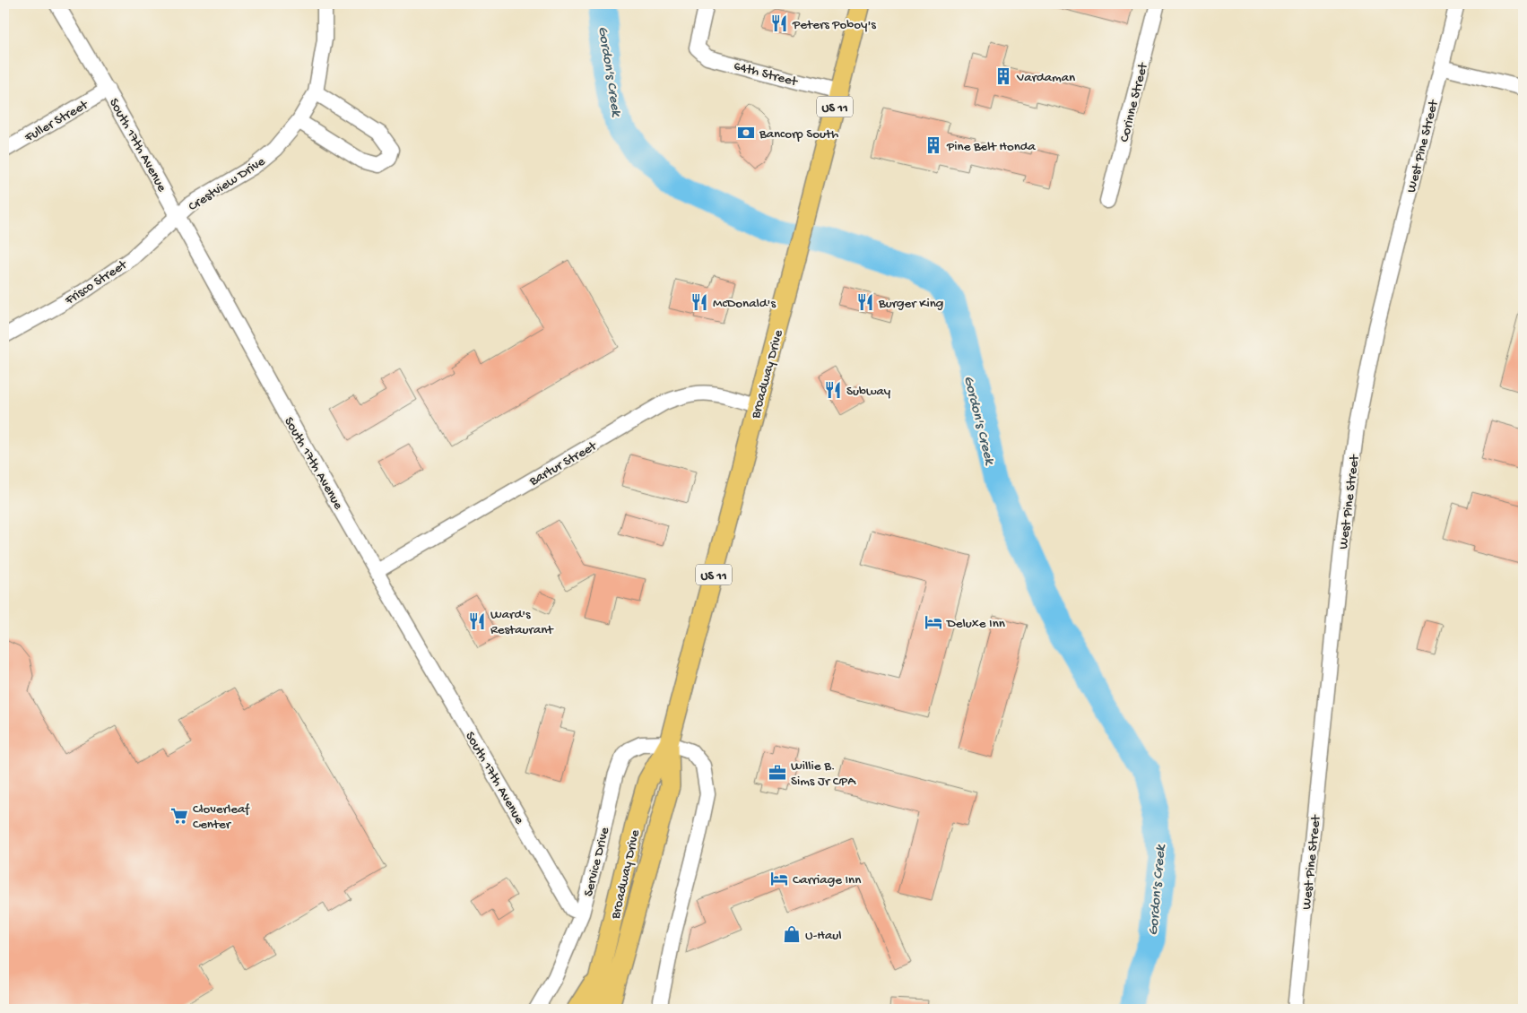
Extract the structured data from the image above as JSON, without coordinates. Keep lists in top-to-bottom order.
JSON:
{
  "streets": {
    "main road": ["US 11", "Broadway Drive"],
    "street": [
      "64th Street",
      "Corinne Street",
      "Fuller Street",
      "South 17th Avenue",
      "West Pine Street",
      "Crestview Drive",
      "Frisco Street",
      "Bartur Street",
      "Service Drive"
    ]
  },
  "crossings": [
    ["64th Street", "Broadway Drive"],
    ["Fuller Street", "South 17th Avenue"],
    ["South 17th Avenue", "Crestview Drive"],
    ["South 17th Avenue", "Frisco Street"],
    ["South 17th Avenue", "Bartur Street"],
    ["South 17th Avenue", "Service Drive"],
    ["Crestview Drive", "Frisco Street"],
    ["Broadway Drive", "Bartur Street"],
    ["Broadway Drive", "Service Drive"]
  ],
  "water": ["Gordon's Creek"],
  "places": {
    "restaurant": [
      "Peters Poboy's",
      "McDonald's",
      "Burger King",
      "Subway",
      "Ward's Restaurant"
    ],
    "building": ["Vardaman", "Pine Belt Honda"],
    "bank": ["Bancorp South"],
    "hotel": ["Deluxe Inn", "Carriage Inn"],
    "office": ["Willie B. Sims Jr CPA"],
    "supermarket": ["Cloverleaf Center"],
    "shop": ["U-Haul"]
  }
}
